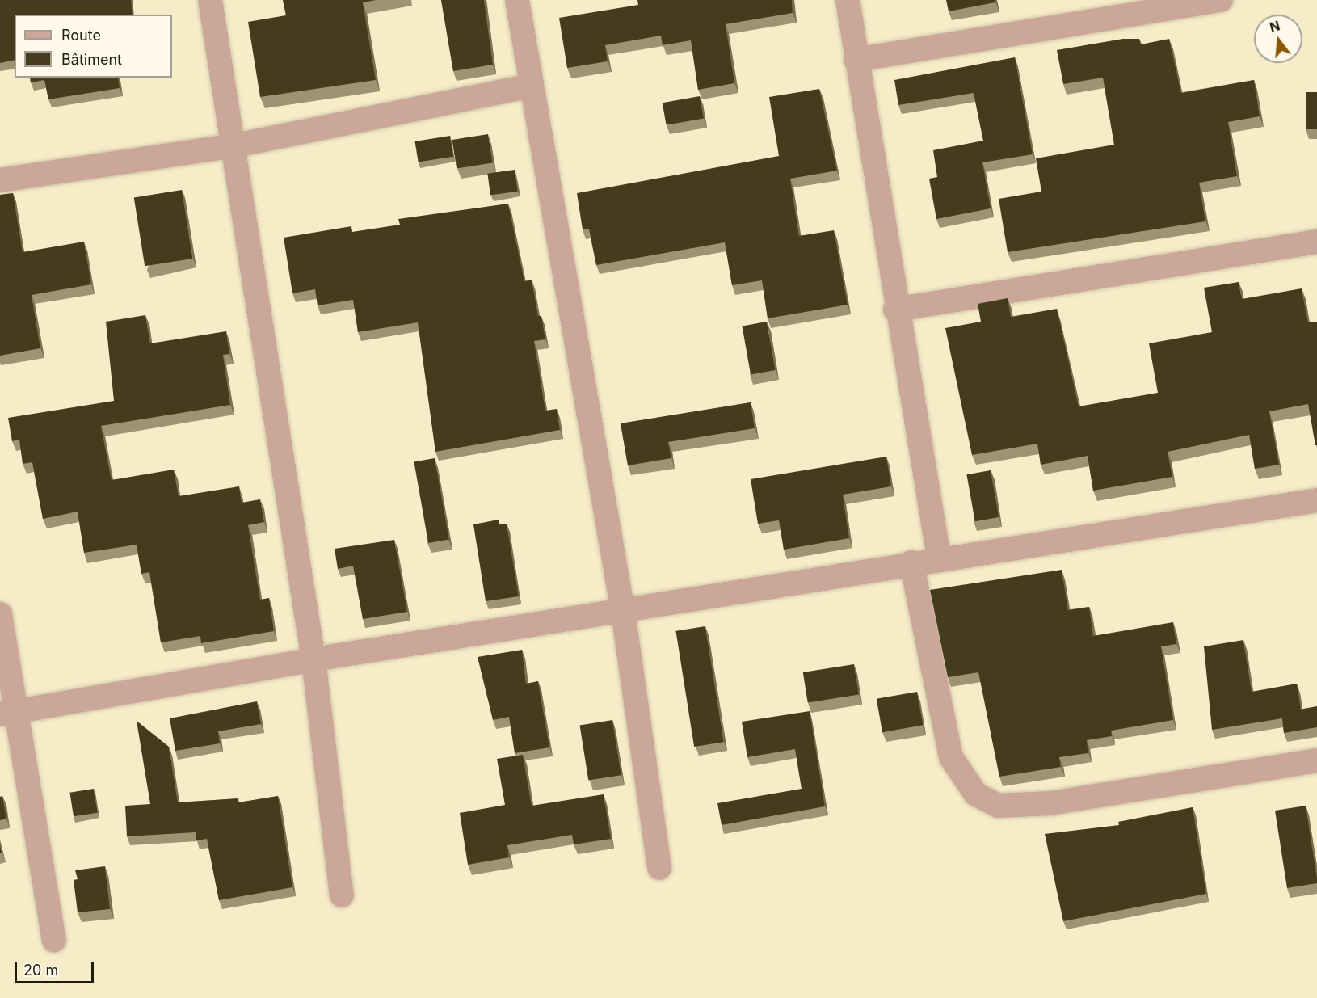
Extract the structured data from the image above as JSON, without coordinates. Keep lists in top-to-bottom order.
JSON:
{
  "legend": ["Route", "Bâtiment"],
  "scale_bar": "20 m",
  "north": "top"
}
